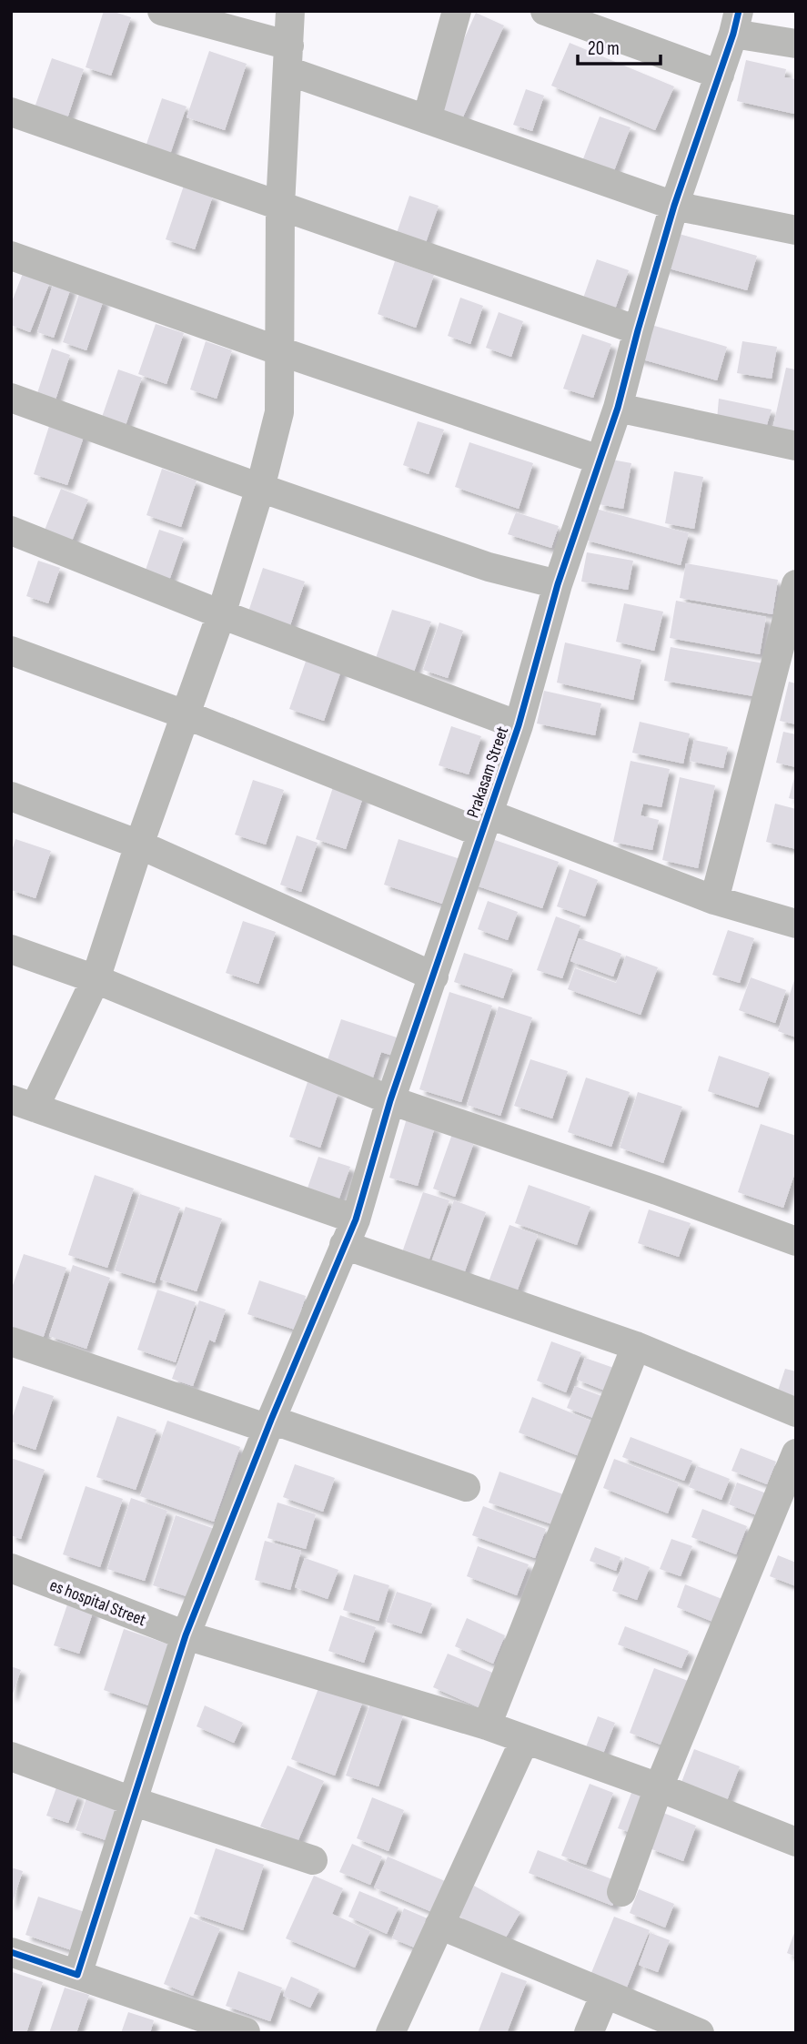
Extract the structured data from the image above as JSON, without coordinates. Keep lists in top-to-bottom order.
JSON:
{
  "streets": {
    "street": ["Prakasam Street", "es hospital Street"]
  },
  "crossings": [
    ["Prakasam Street", "es hospital Street"]
  ],
  "scale_bar": "20 m"
}
